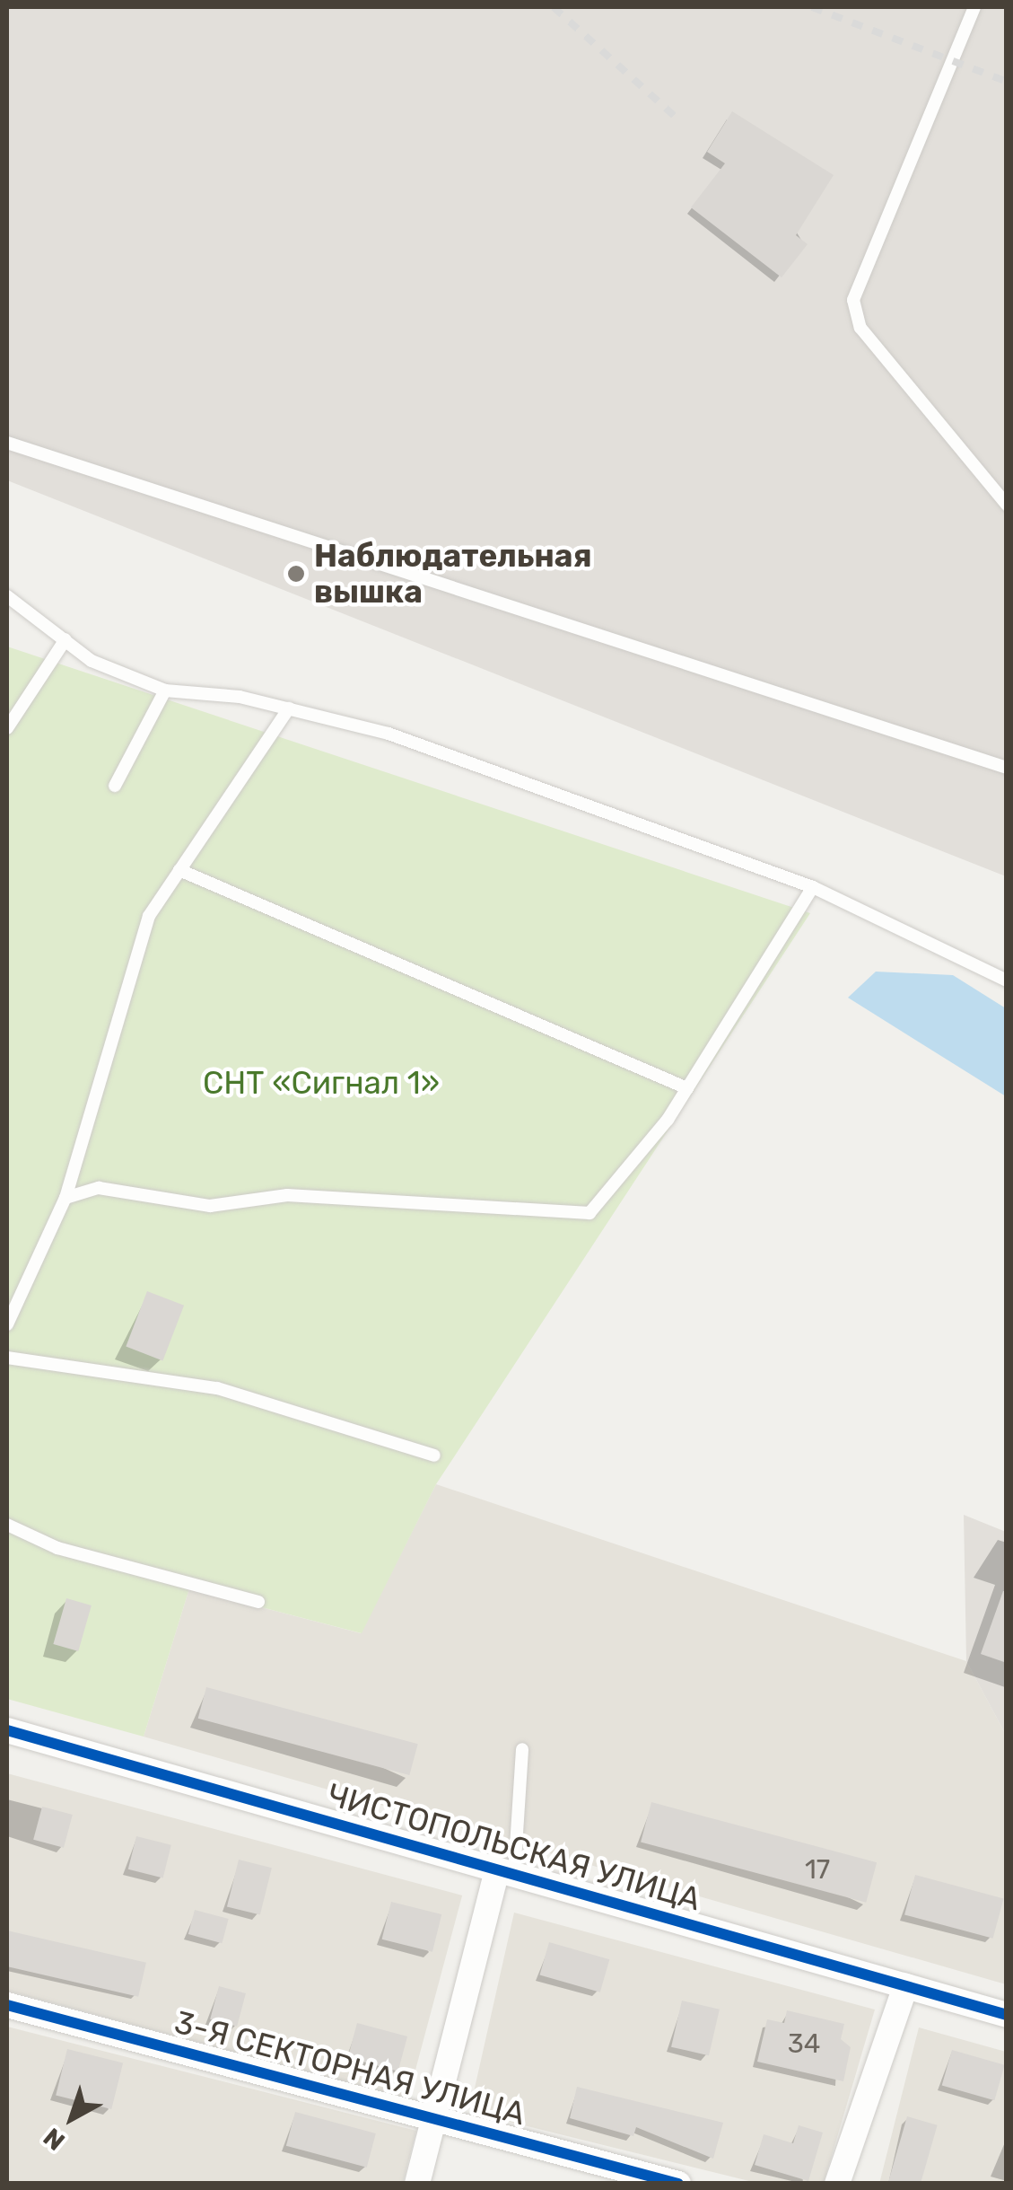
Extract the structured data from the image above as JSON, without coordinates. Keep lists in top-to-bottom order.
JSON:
{
  "streets": {
    "street": ["ЧИСТОПОЛЬСКАЯ УЛИЦА", "3-Я СЕКТОРНАЯ УЛИЦА"]
  },
  "parks": ["СНТ «Сигнал 1»"],
  "places": ["Наблюдательная вышка"],
  "house_numbers": ["17", "34"],
  "north": "bottom left"
}
